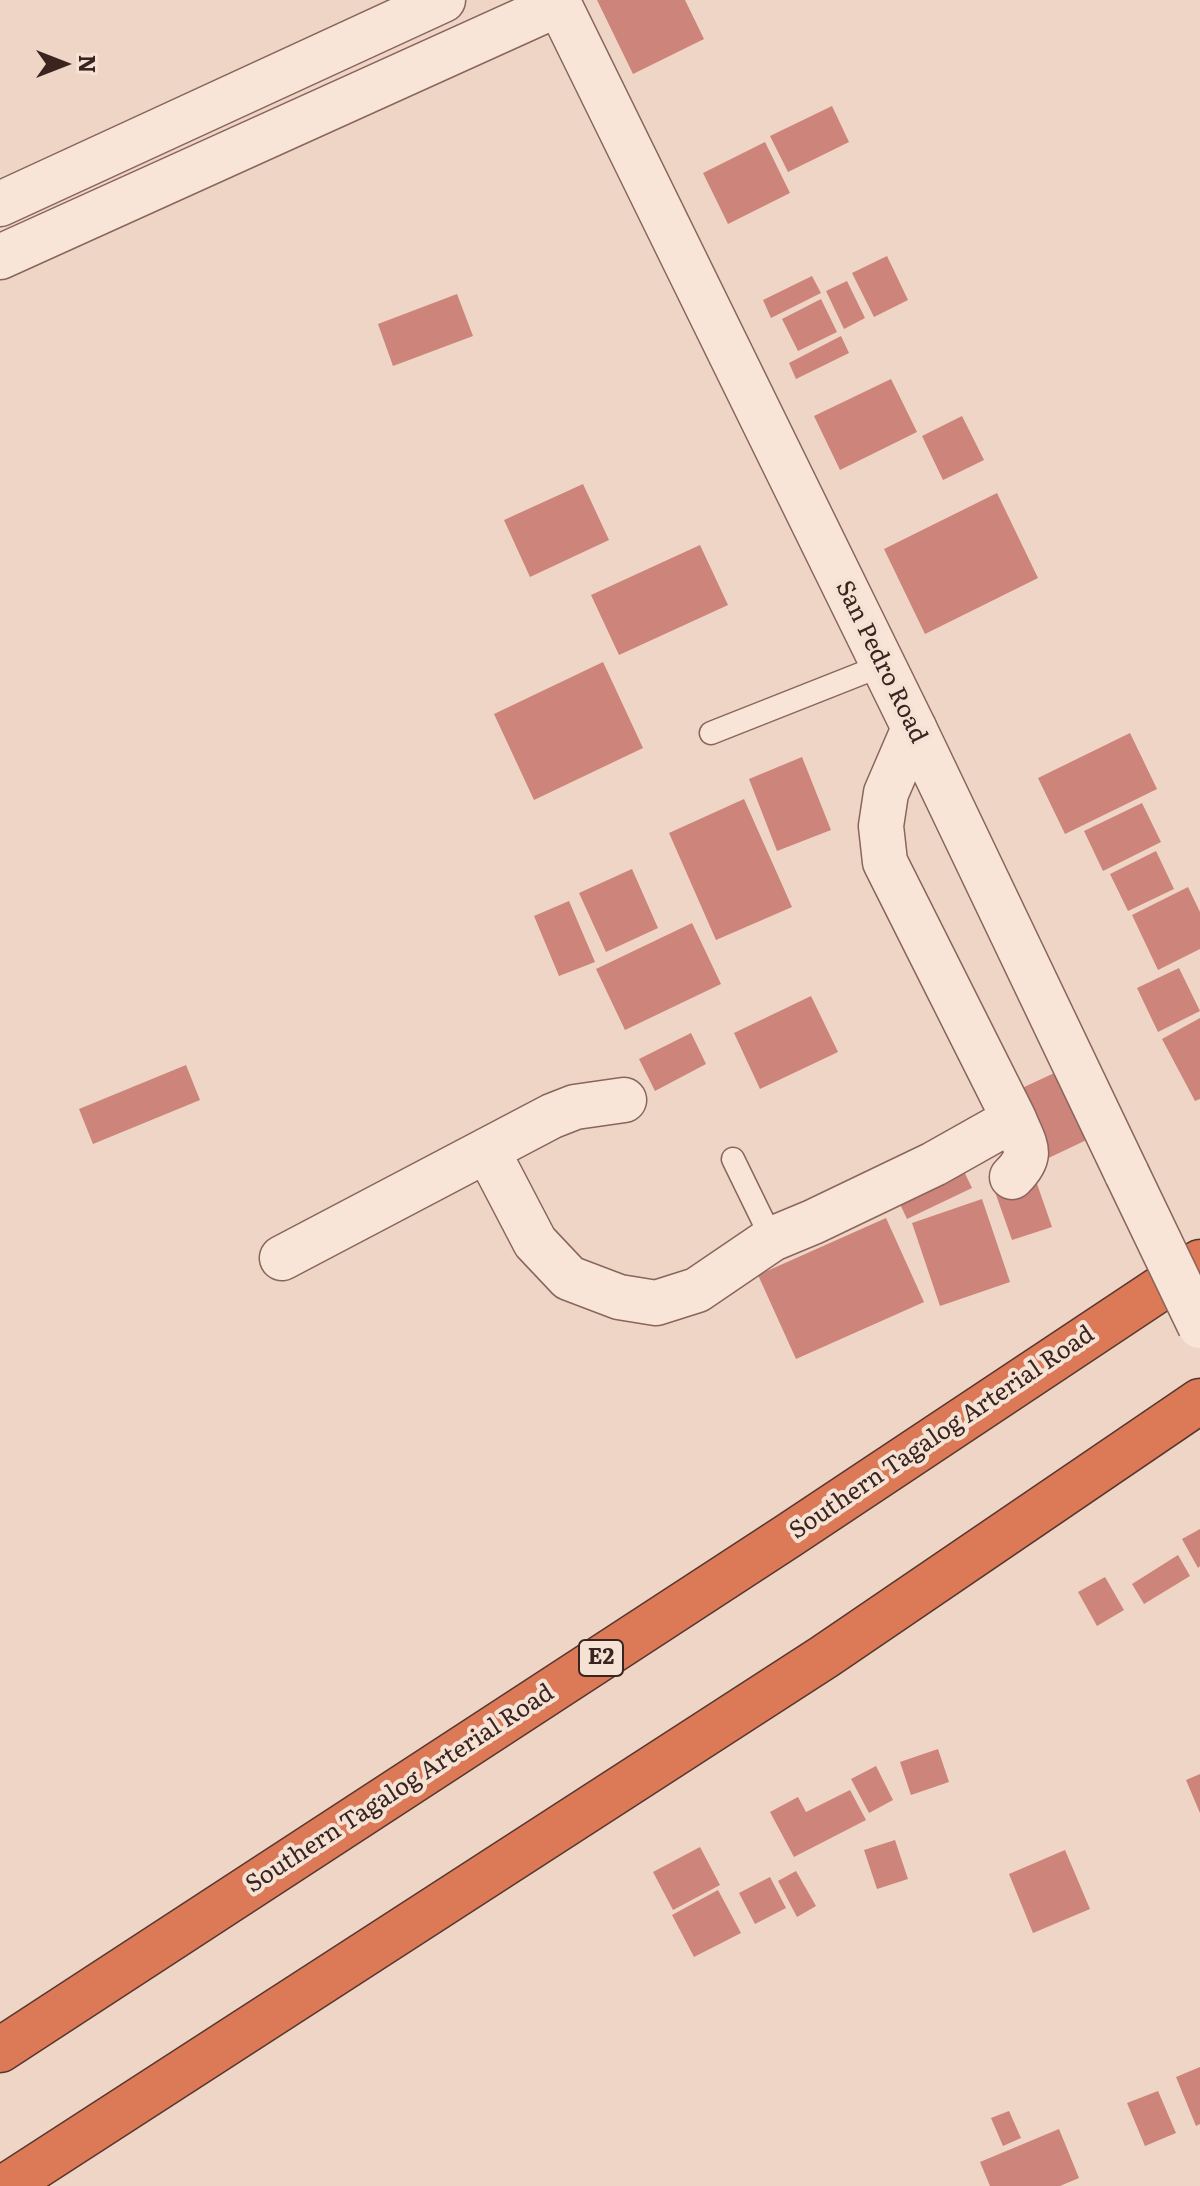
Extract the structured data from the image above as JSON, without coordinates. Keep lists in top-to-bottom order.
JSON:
{
  "streets": {
    "highway": ["Southern Tagalog Arterial Road", "E2"],
    "street": ["San Pedro Road"]
  },
  "north": "right"
}
